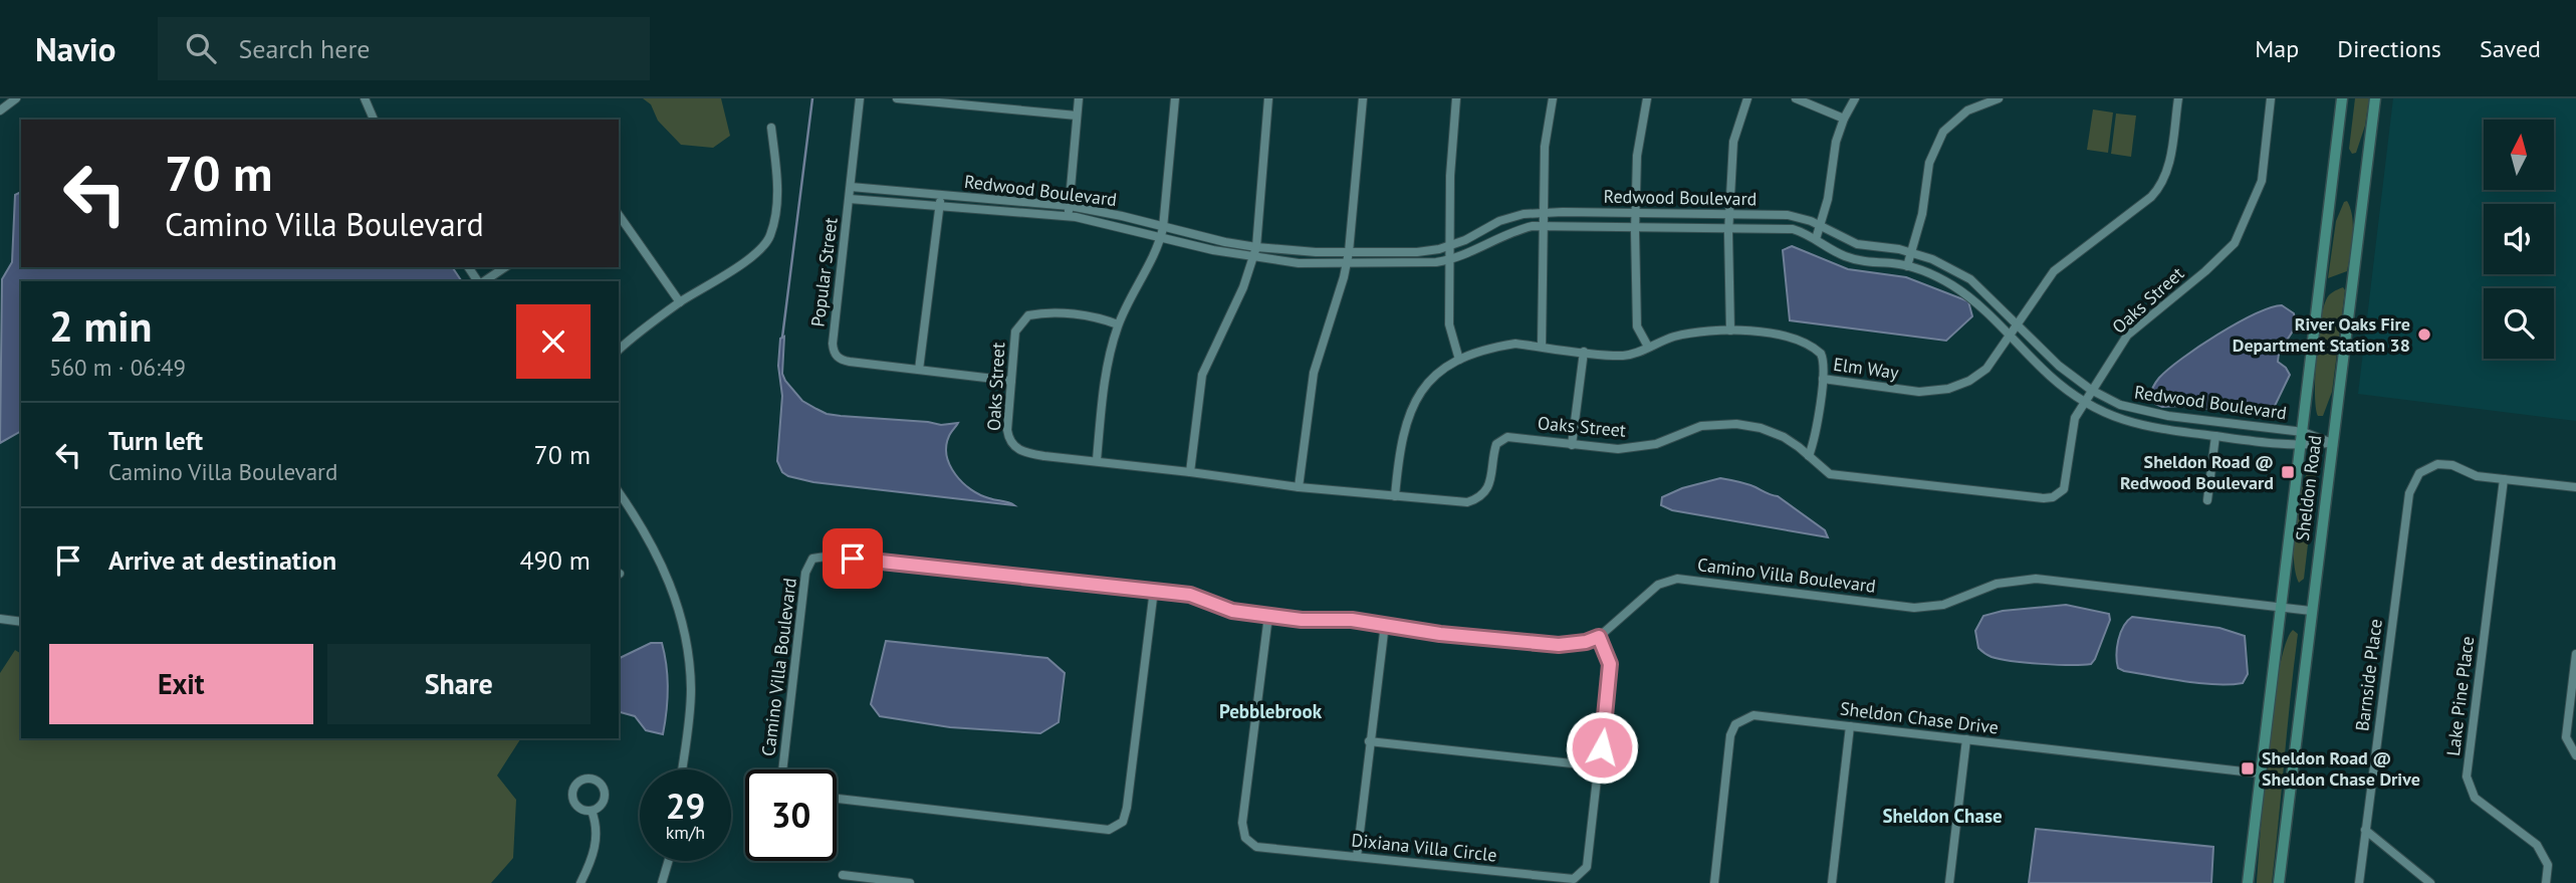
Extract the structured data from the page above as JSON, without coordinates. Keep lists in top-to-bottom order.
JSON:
{
  "streets": {
    "main road": ["Sheldon Road"],
    "street": [
      "Redwood Boulevard",
      "Popular Street",
      "Oaks Street",
      "Elm Way",
      "Camino Villa Boulevard",
      "Barnside Place",
      "Lake Pine Place",
      "Sheldon Chase Drive",
      "Dixiana Villa Circle"
    ]
  },
  "crossings": [
    ["Redwood Boulevard", "Popular Street"],
    ["Redwood Boulevard", "Oaks Street"],
    ["Redwood Boulevard", "Elm Way"],
    ["Redwood Boulevard", "Sheldon Road"],
    ["Popular Street", "Oaks Street"],
    ["Oaks Street", "Elm Way"],
    ["Sheldon Road", "Camino Villa Boulevard"],
    ["Sheldon Road", "Sheldon Chase Drive"],
    ["Camino Villa Boulevard", "Dixiana Villa Circle"],
    ["Barnside Place", "Lake Pine Place"]
  ],
  "districts": ["Pebblebrook", "Sheldon Chase"],
  "places": {
    "other": ["River Oaks Fire Department Station 38"],
    "transit": ["Sheldon Road @ Redwood Boulevard", "Sheldon Road @ Sheldon Chase Drive"]
  },
  "north": "top",
  "page": {
    "header": "Navio",
    "search": "Search here",
    "nav": ["Map", "Directions", "Saved"],
    "turn": ["70 m", "Camino Villa Boulevard"],
    "heading": ["2 min", "560 m · 06:49"],
    "list": [
      {
        "name": "Turn left",
        "note": "Camino Villa Boulevard",
        "value": "70 m"
      },
      {
        "name": "Arrive at destination",
        "value": "490 m"
      }
    ],
    "buttons": ["Exit", "Share"],
    "speed": "29 km/h",
    "limit": "30"
  }
}
